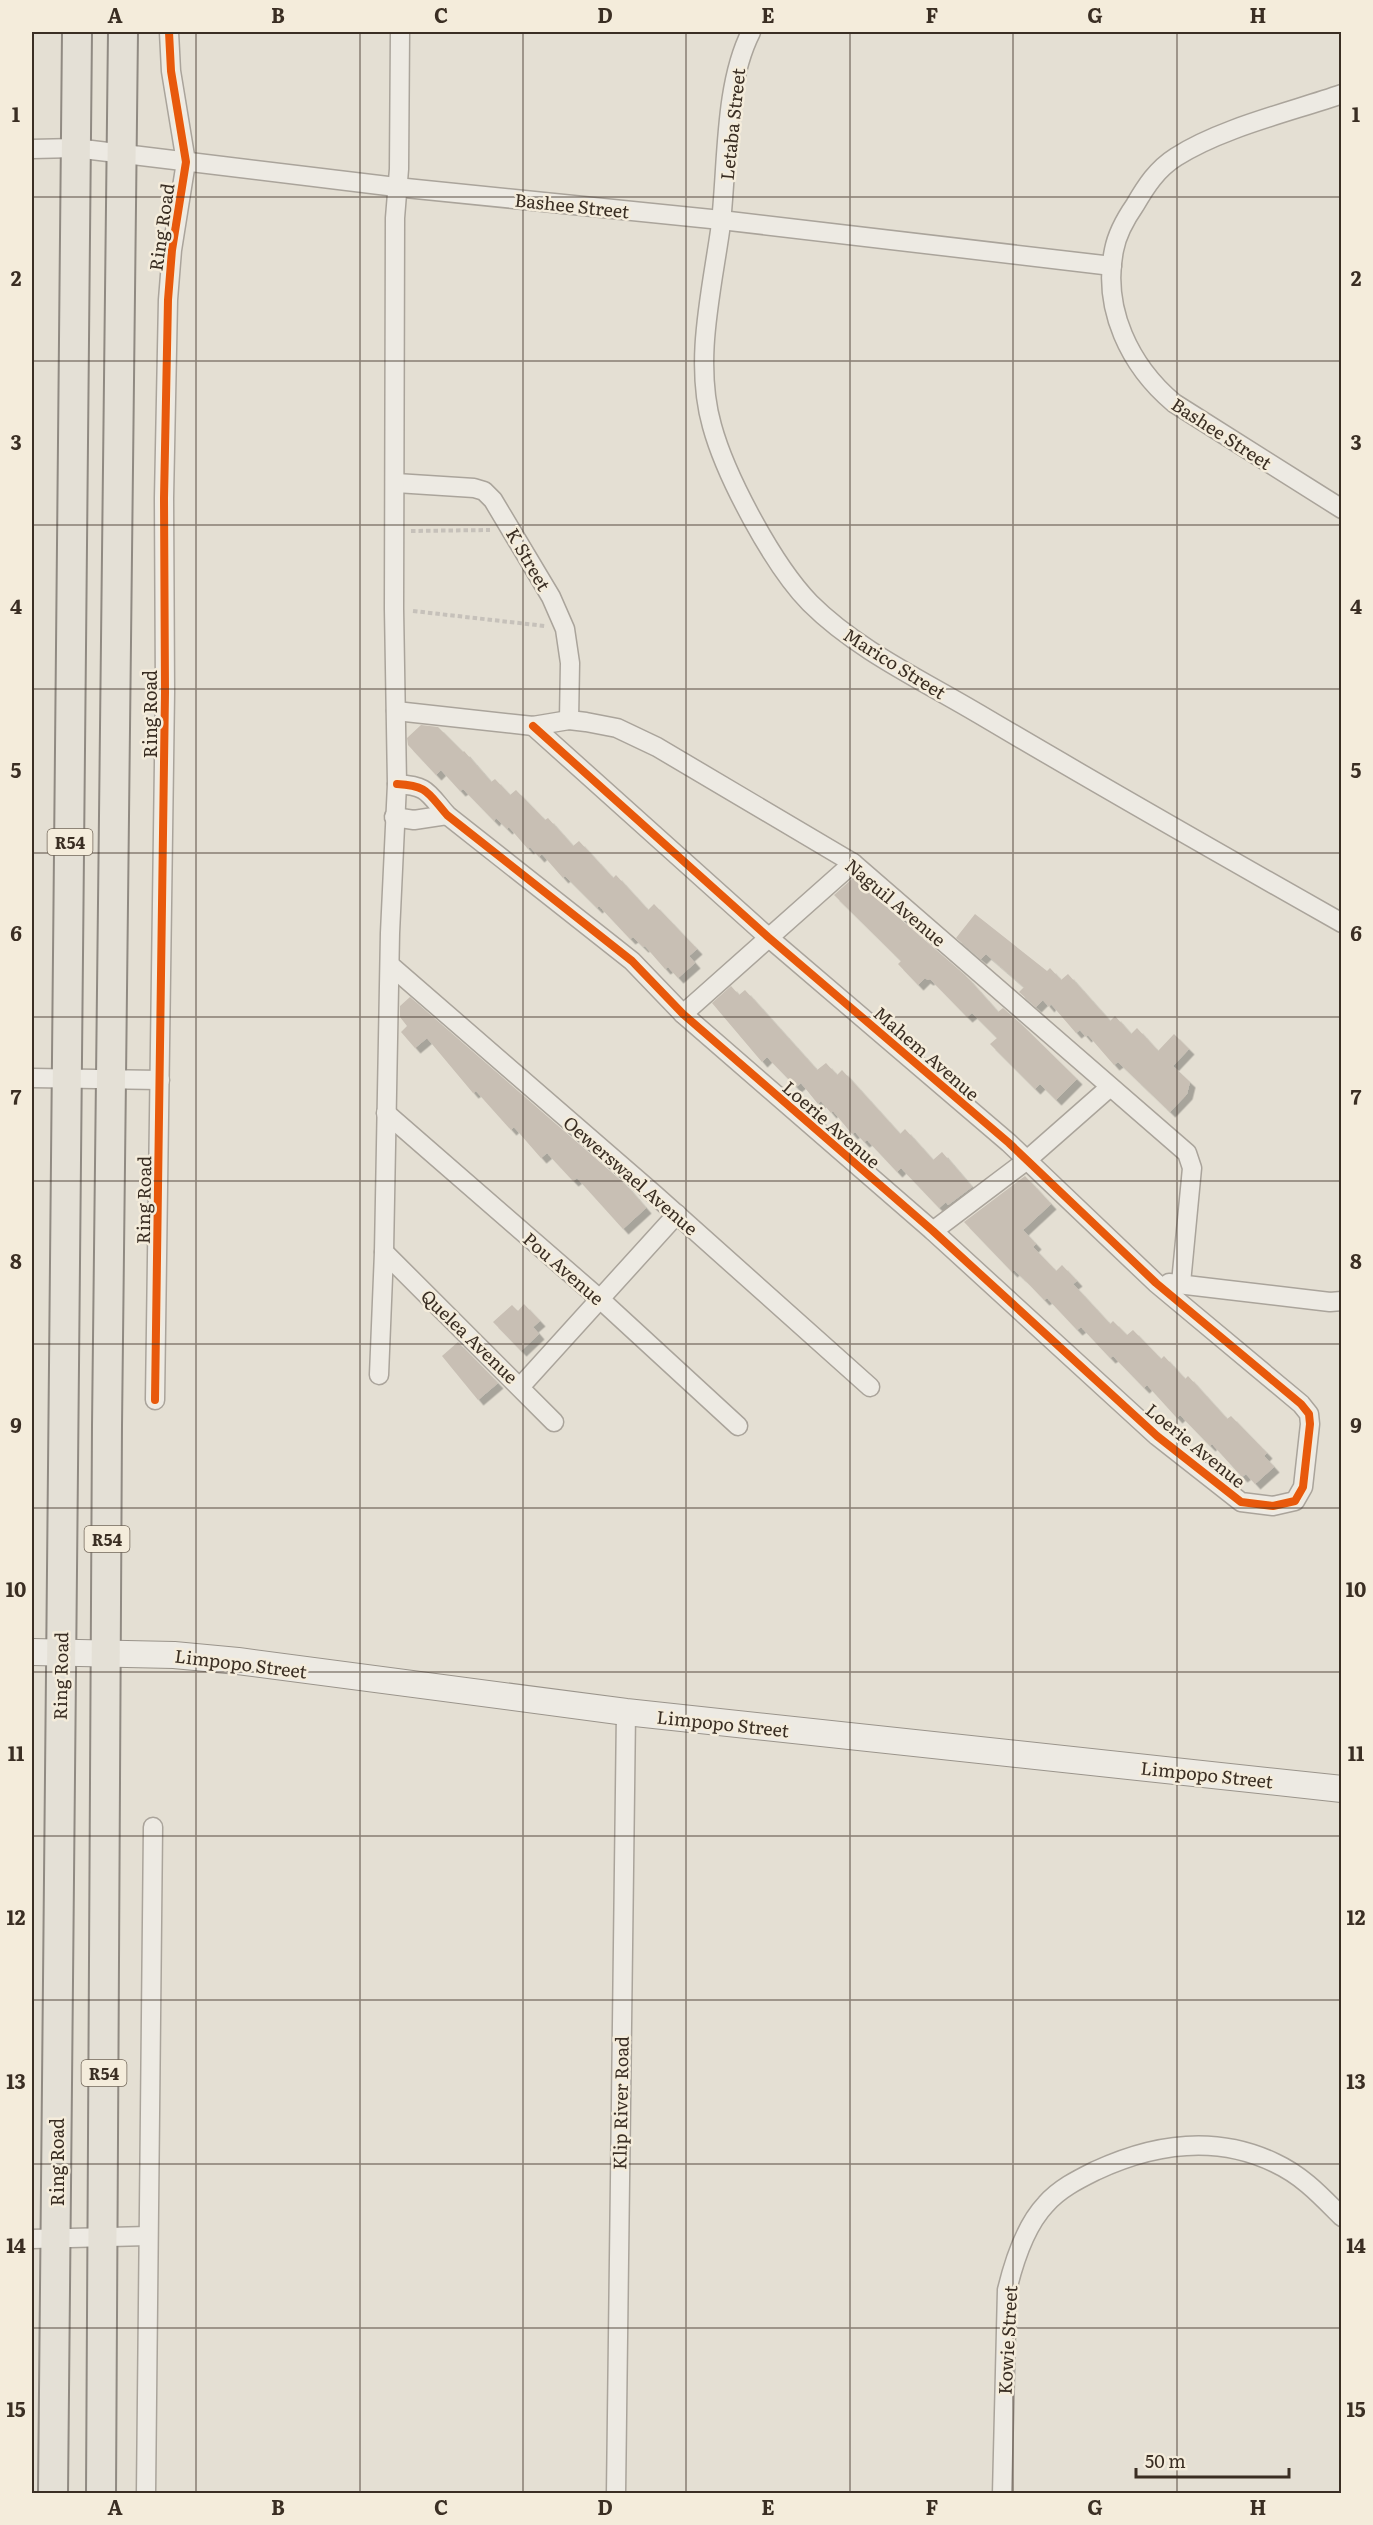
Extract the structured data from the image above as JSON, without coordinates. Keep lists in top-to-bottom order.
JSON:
{
  "streets": {
    "main road": ["Ring Road", "R54"],
    "street": [
      "Letaba Street",
      "Bashee Street",
      "K Street",
      "Marico Street",
      "Naguil Avenue",
      "Mahem Avenue",
      "Loerie Avenue",
      "Oewerswael Avenue",
      "Pou Avenue",
      "Quelea Avenue",
      "Limpopo Street",
      "Klip River Road",
      "Kowie Street"
    ]
  },
  "crossings": [
    ["Letaba Street", "Bashee Street"],
    ["Letaba Street", "Marico Street"],
    ["Bashee Street", "Ring Road"],
    ["Bashee Street", "Marico Street"],
    ["Ring Road", "Limpopo Street"],
    ["K Street", "Naguil Avenue"],
    ["Naguil Avenue", "Mahem Avenue"],
    ["Mahem Avenue", "Loerie Avenue"],
    ["Limpopo Street", "Klip River Road"]
  ],
  "scale_bar": "50 m",
  "grid": {
    "columns": [
      "A",
      "B",
      "C",
      "D",
      "E",
      "F",
      "G",
      "H"
    ],
    "rows": [
      "1",
      "2",
      "3",
      "4",
      "5",
      "6",
      "7",
      "8",
      "9",
      "10",
      "11",
      "12",
      "13",
      "14",
      "15"
    ]
  }
}
